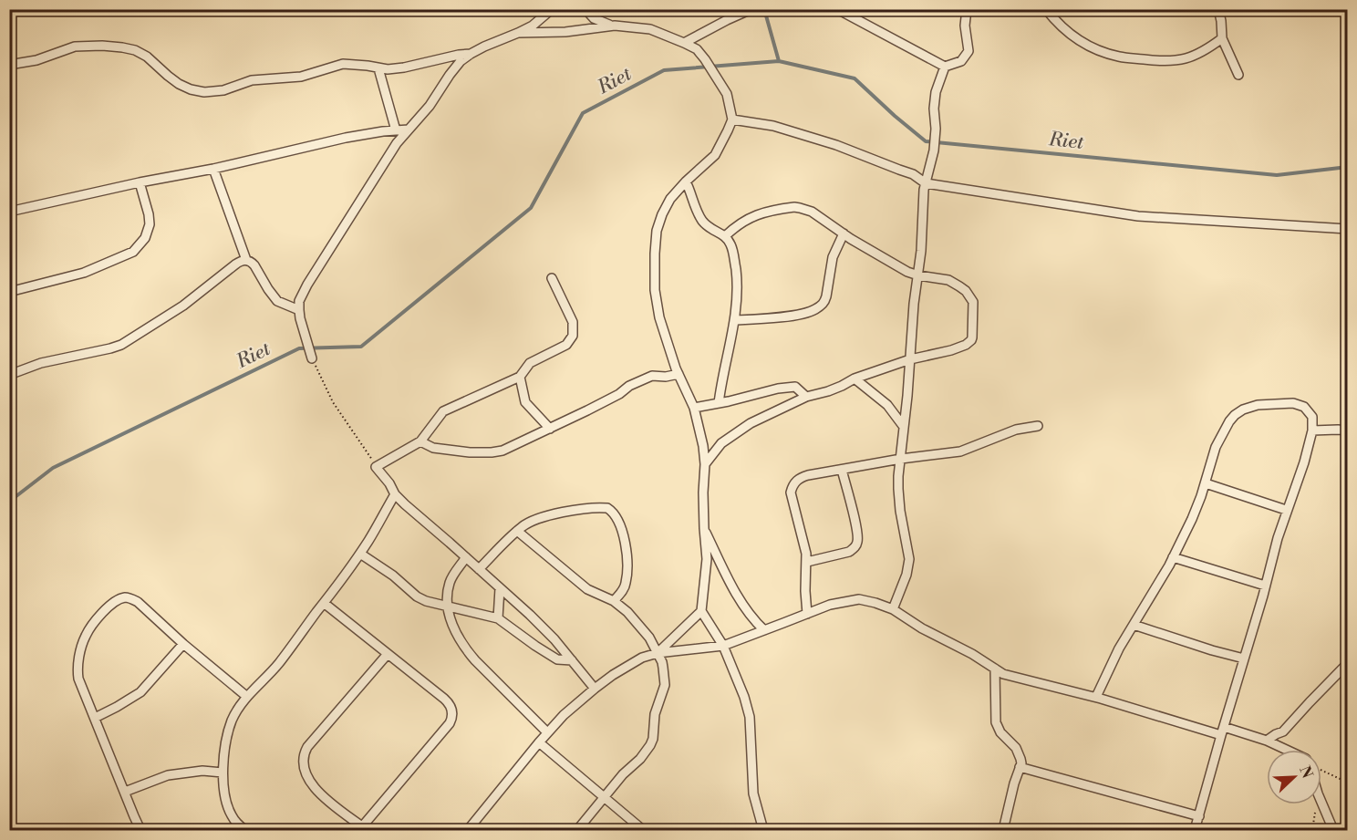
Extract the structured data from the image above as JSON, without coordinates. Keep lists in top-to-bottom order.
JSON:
{
  "water": ["Riet"],
  "north": "top right"
}
